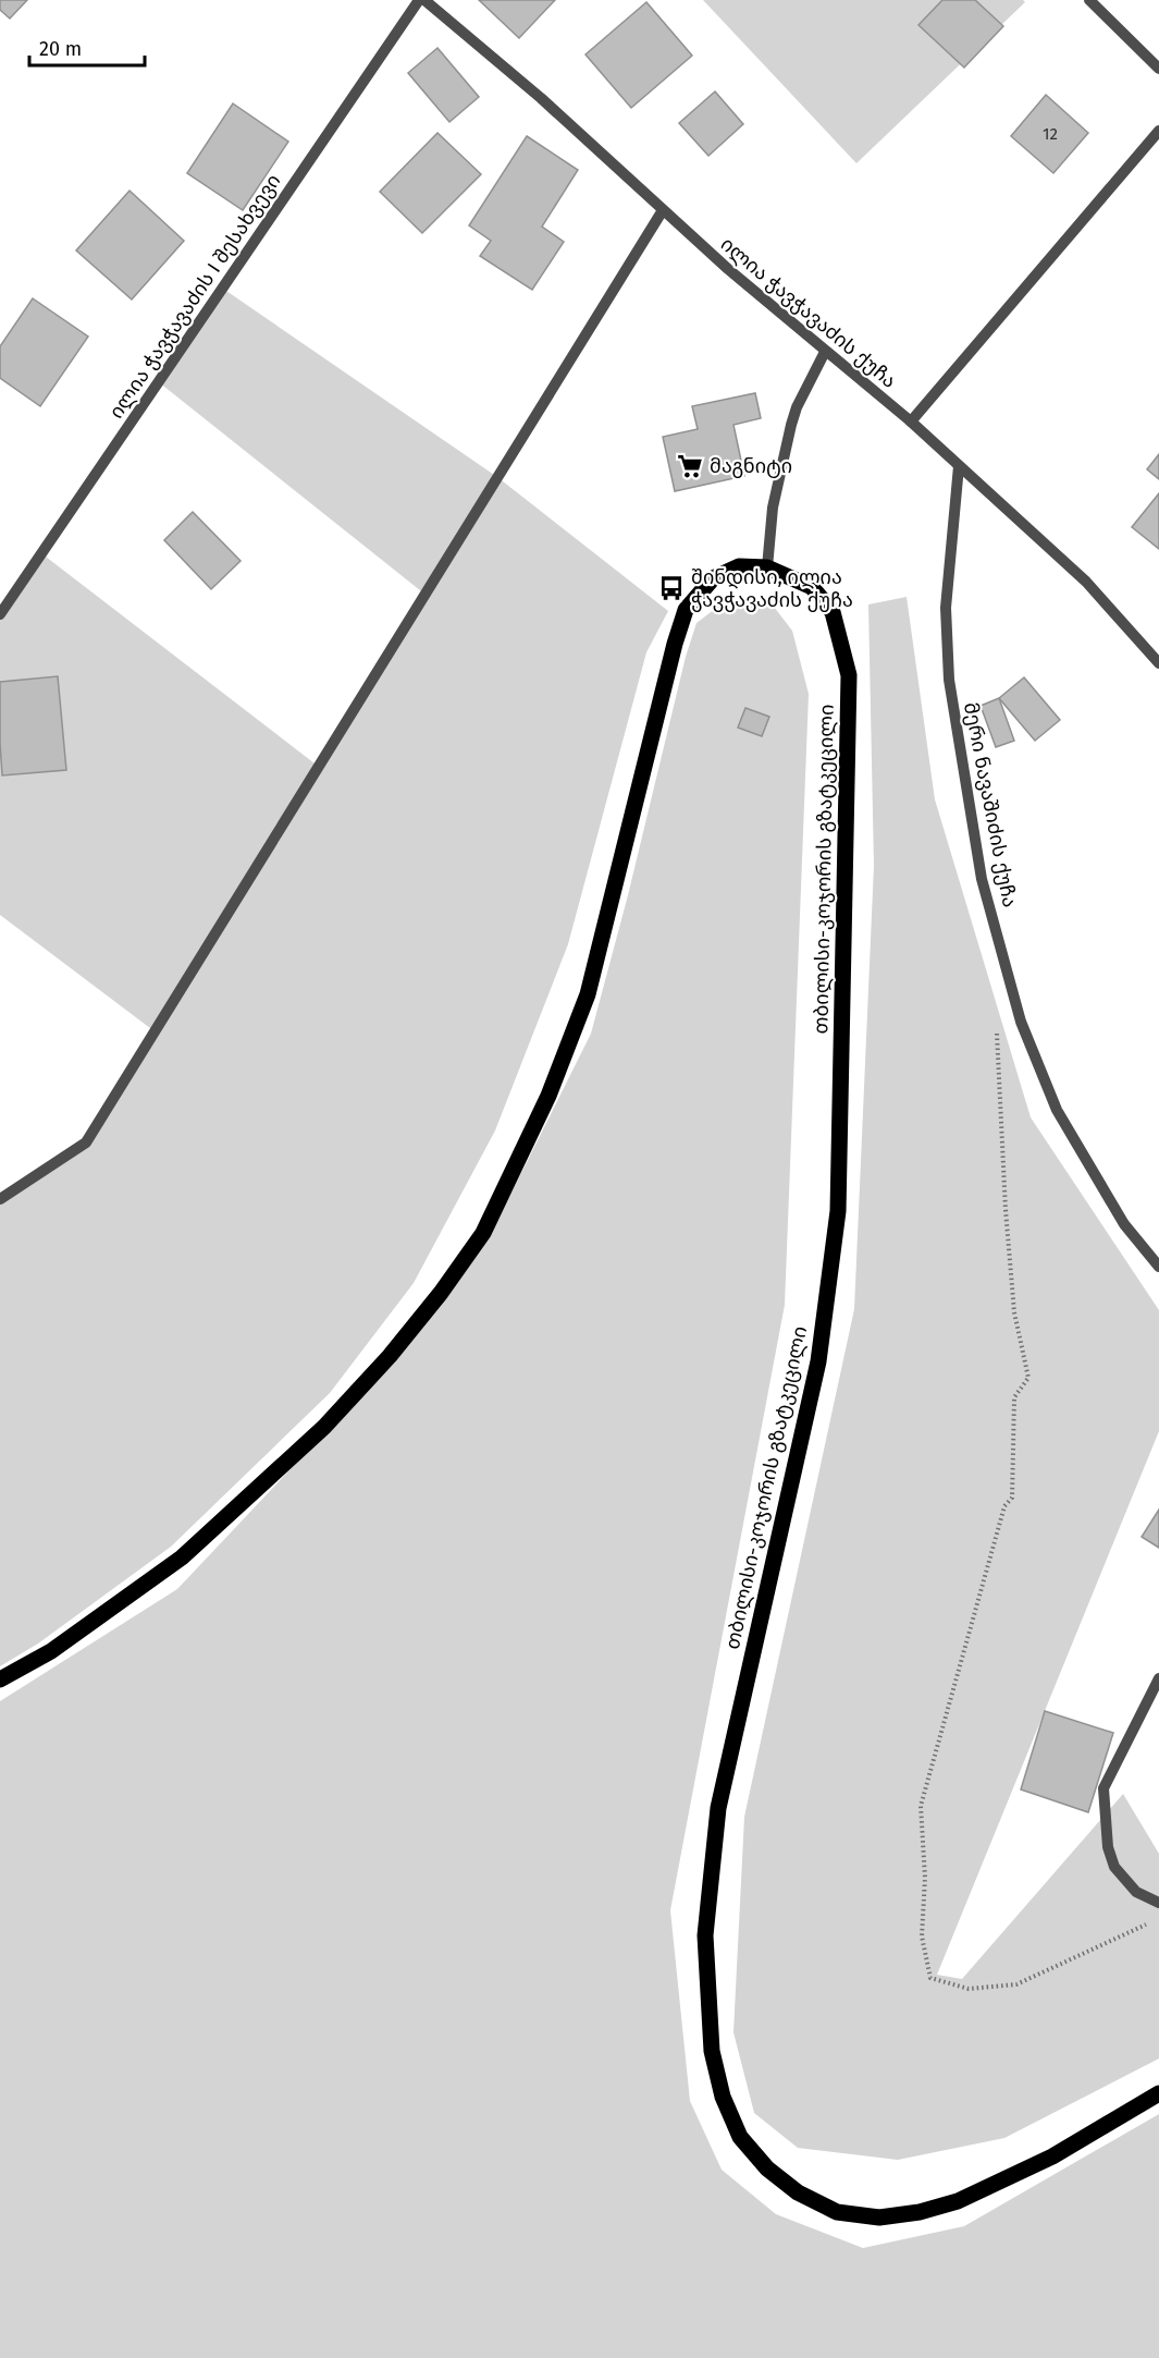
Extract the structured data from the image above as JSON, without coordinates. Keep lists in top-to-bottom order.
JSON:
{
  "streets": {
    "main road": ["თბილისი-კოჯორის გზატკეცილი"],
    "street": ["ილია ჭავჭავაძის I შესახვევი", "ილია ჭავჭავაძის ქუჩა", "მერი ნავაშიძის ქუჩა"]
  },
  "crossings": [
    ["ილია ჭავჭავაძის ქუჩა", "მერი ნავაშიძის ქუჩა"]
  ],
  "places": {
    "supermarket": ["მაგნიტი"],
    "bus stop": ["შინდისი, ილია ჭავჭავაძის ქუჩა"]
  },
  "house_numbers": ["12"],
  "scale_bar": "20 m"
}
